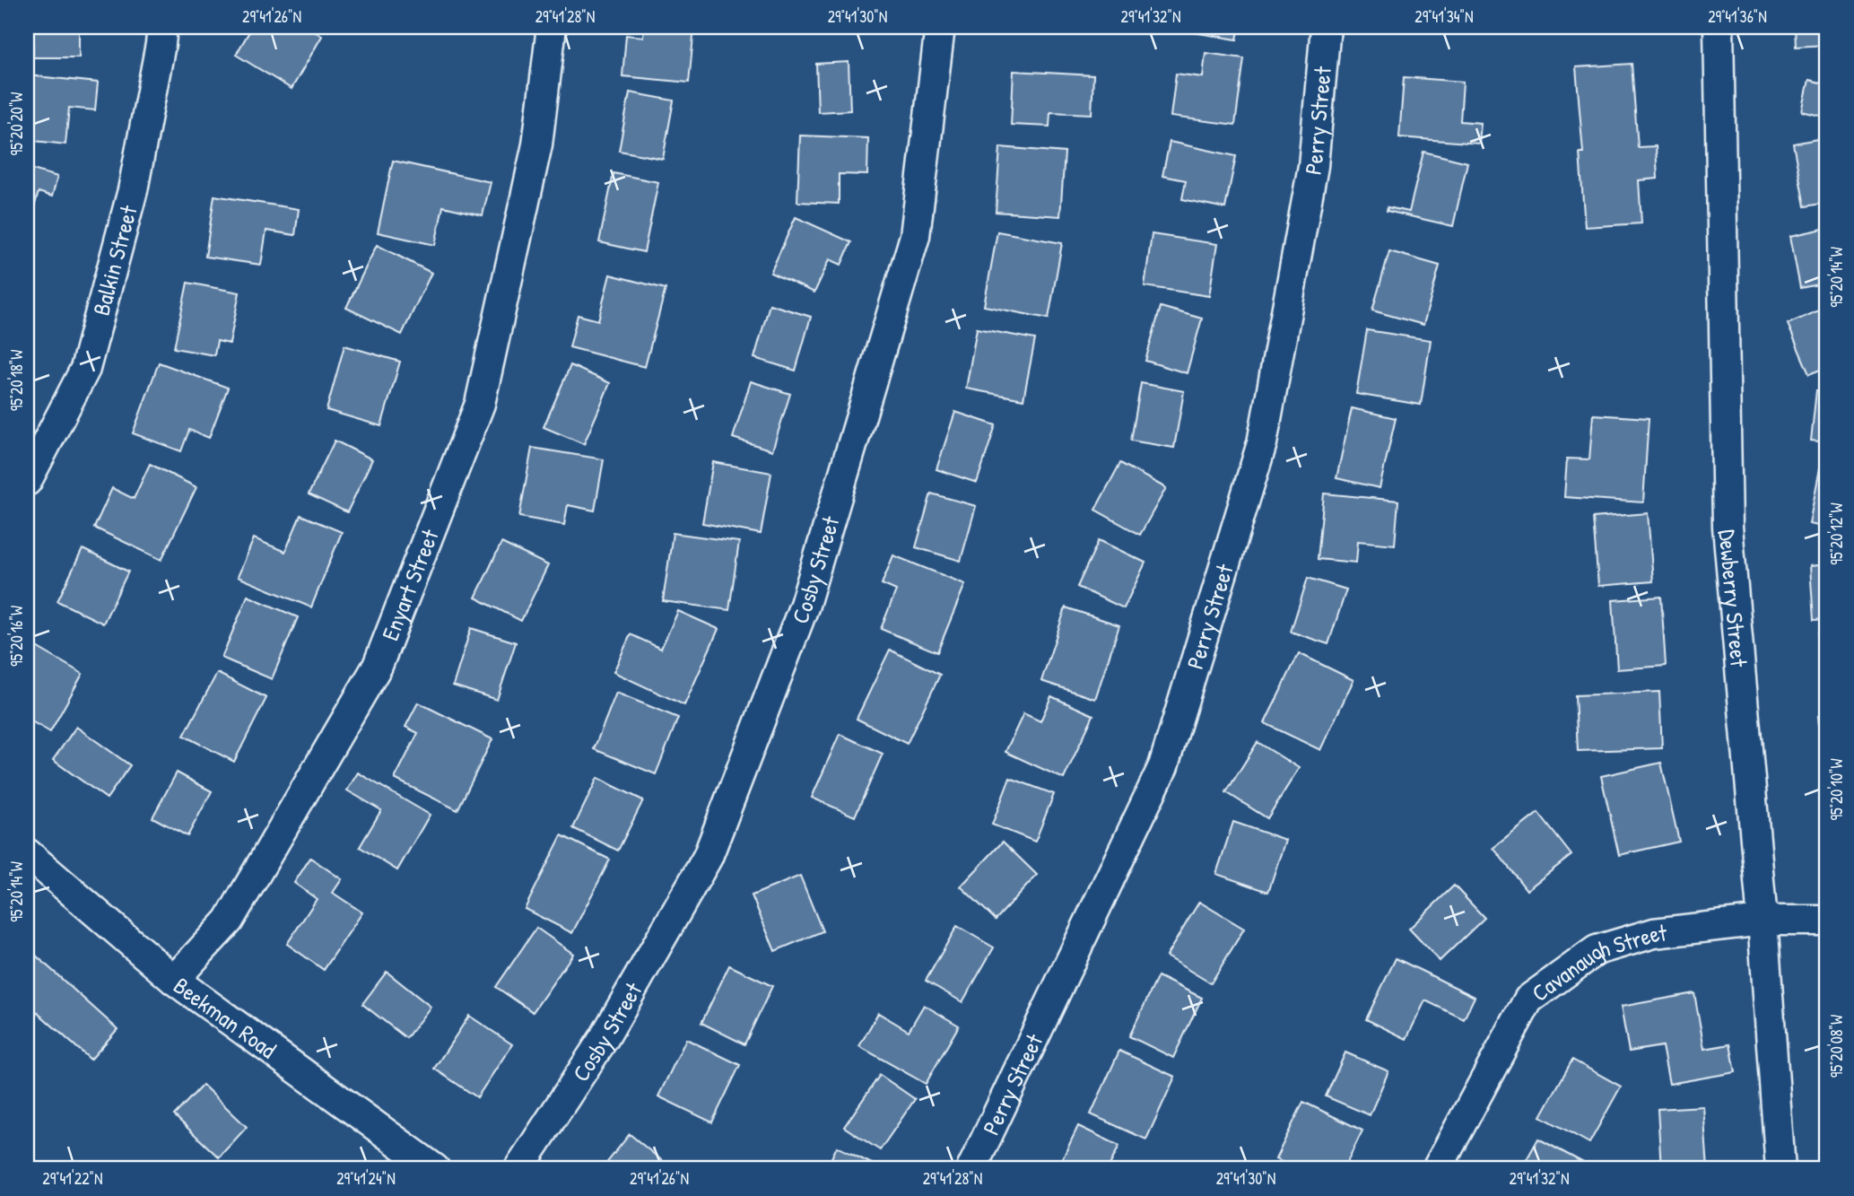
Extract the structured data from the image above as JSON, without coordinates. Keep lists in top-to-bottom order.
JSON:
{
  "streets": {
    "street": [
      "Perry Street",
      "Balkin Street",
      "Cosby Street",
      "Enyart Street",
      "Dewberry Street",
      "Cavanaugh Street",
      "Beekman Road"
    ]
  },
  "crossings": [
    ["Enyart Street", "Beekman Road"],
    ["Dewberry Street", "Cavanaugh Street"]
  ],
  "coordinates": [
    "29°41'26\"N",
    "29°41'28\"N",
    "29°41'30\"N",
    "29°41'32\"N",
    "29°41'34\"N",
    "29°41'36\"N",
    "95°20'20\"W",
    "95°20'14\"W",
    "95°20'18\"W",
    "95°20'12\"W",
    "95°20'16\"W",
    "95°20'10\"W",
    "95°20'08\"W",
    "29°41'22\"N",
    "29°41'24\"N"
  ]
}
